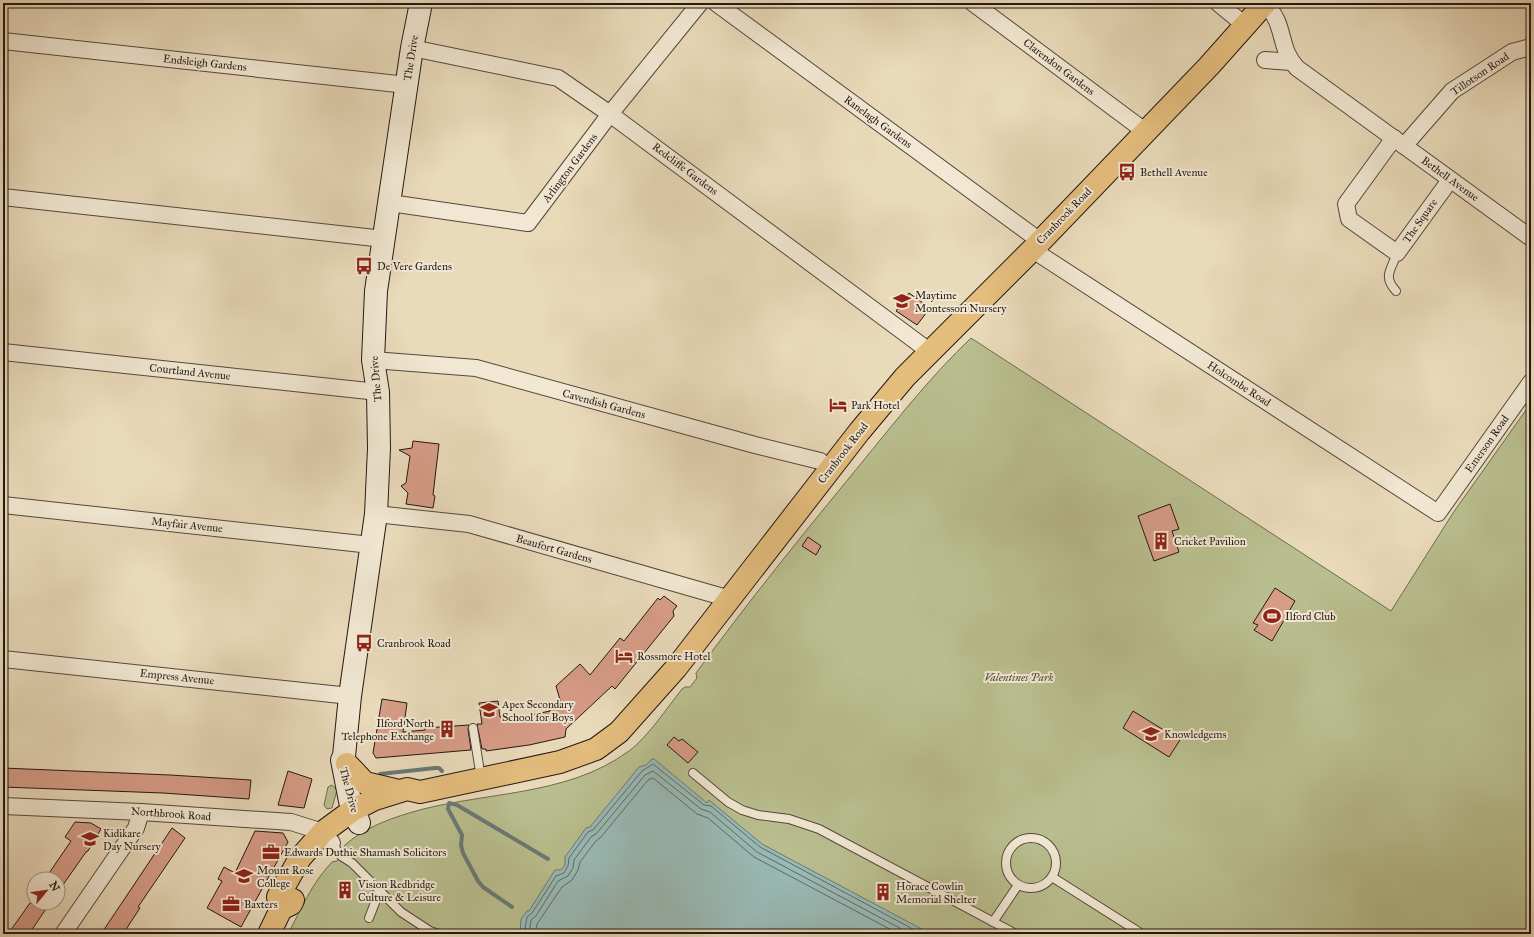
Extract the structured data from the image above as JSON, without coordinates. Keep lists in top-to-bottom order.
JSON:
{
  "streets": {
    "main road": ["Cranbrook Road"],
    "street": [
      "The Drive",
      "Endsleigh Gardens",
      "Clarendon Gardens",
      "Tillotson Road",
      "Ranelagh Gardens",
      "Arlington Gardens",
      "Redcliffe Gardens",
      "Bethell Avenue",
      "The Square",
      "Courtland Avenue",
      "Holcombe Road",
      "Cavendish Gardens",
      "Emerson Road",
      "Mayfair Avenue",
      "Beaufort Gardens",
      "Empress Avenue",
      "Northbrook Road"
    ]
  },
  "crossings": [
    ["The Drive", "Endsleigh Gardens"],
    ["The Drive", "Arlington Gardens"],
    ["The Drive", "Redcliffe Gardens"],
    ["The Drive", "Cranbrook Road"],
    ["The Drive", "Courtland Avenue"],
    ["The Drive", "Cavendish Gardens"],
    ["The Drive", "Mayfair Avenue"],
    ["The Drive", "Beaufort Gardens"],
    ["The Drive", "Empress Avenue"],
    ["Clarendon Gardens", "Cranbrook Road"],
    ["Tillotson Road", "Bethell Avenue"],
    ["Tillotson Road", "The Square"],
    ["Ranelagh Gardens", "Cranbrook Road"],
    ["Ranelagh Gardens", "Holcombe Road"],
    ["Arlington Gardens", "Redcliffe Gardens"],
    ["Redcliffe Gardens", "Cranbrook Road"],
    ["Bethell Avenue", "Cranbrook Road"],
    ["Bethell Avenue", "The Square"],
    ["Cranbrook Road", "Holcombe Road"],
    ["Cranbrook Road", "Cavendish Gardens"],
    ["Cranbrook Road", "Beaufort Gardens"],
    ["Cranbrook Road", "Northbrook Road"],
    ["Holcombe Road", "Emerson Road"]
  ],
  "parks": ["Valentines Park"],
  "places": {
    "bus stop": ["Bethell Avenue", "De Vere Gardens", "Cranbrook Road"],
    "school or university": [
      "Maytime Montessori Nursery",
      "Apex Secondary School for Boys",
      "Knowledgems",
      "Kidikare Day Nursery",
      "Mount Rose College"
    ],
    "hotel": ["Park Hotel", "Rossmore Hotel"],
    "building": [
      "Cricket Pavilion",
      "Ilford North Telephone Exchange",
      "Vision Redbridge Culture & Leisure",
      "Horace Cowlin Memorial Shelter"
    ],
    "sports": ["Ilford Club"],
    "office": ["Edwards Duthie Shamash Solicitors", "Baxters"]
  },
  "north": "top right"
}
